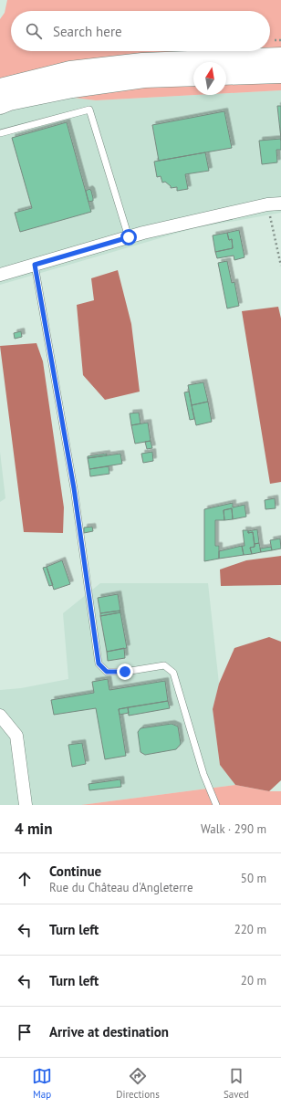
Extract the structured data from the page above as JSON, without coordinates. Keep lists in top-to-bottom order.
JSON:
{
  "north": "top",
  "page": {
    "search": "Search here",
    "heading": ["4 min", "Walk · 290 m"],
    "list": [
      ["Continue", "Rue du Château d'Angleterre", "50 m"],
      ["Turn left", "220 m"],
      ["Turn left", "20 m"],
      "Arrive at destination"
    ],
    "nav": ["Map", "Directions", "Saved"]
  }
}
